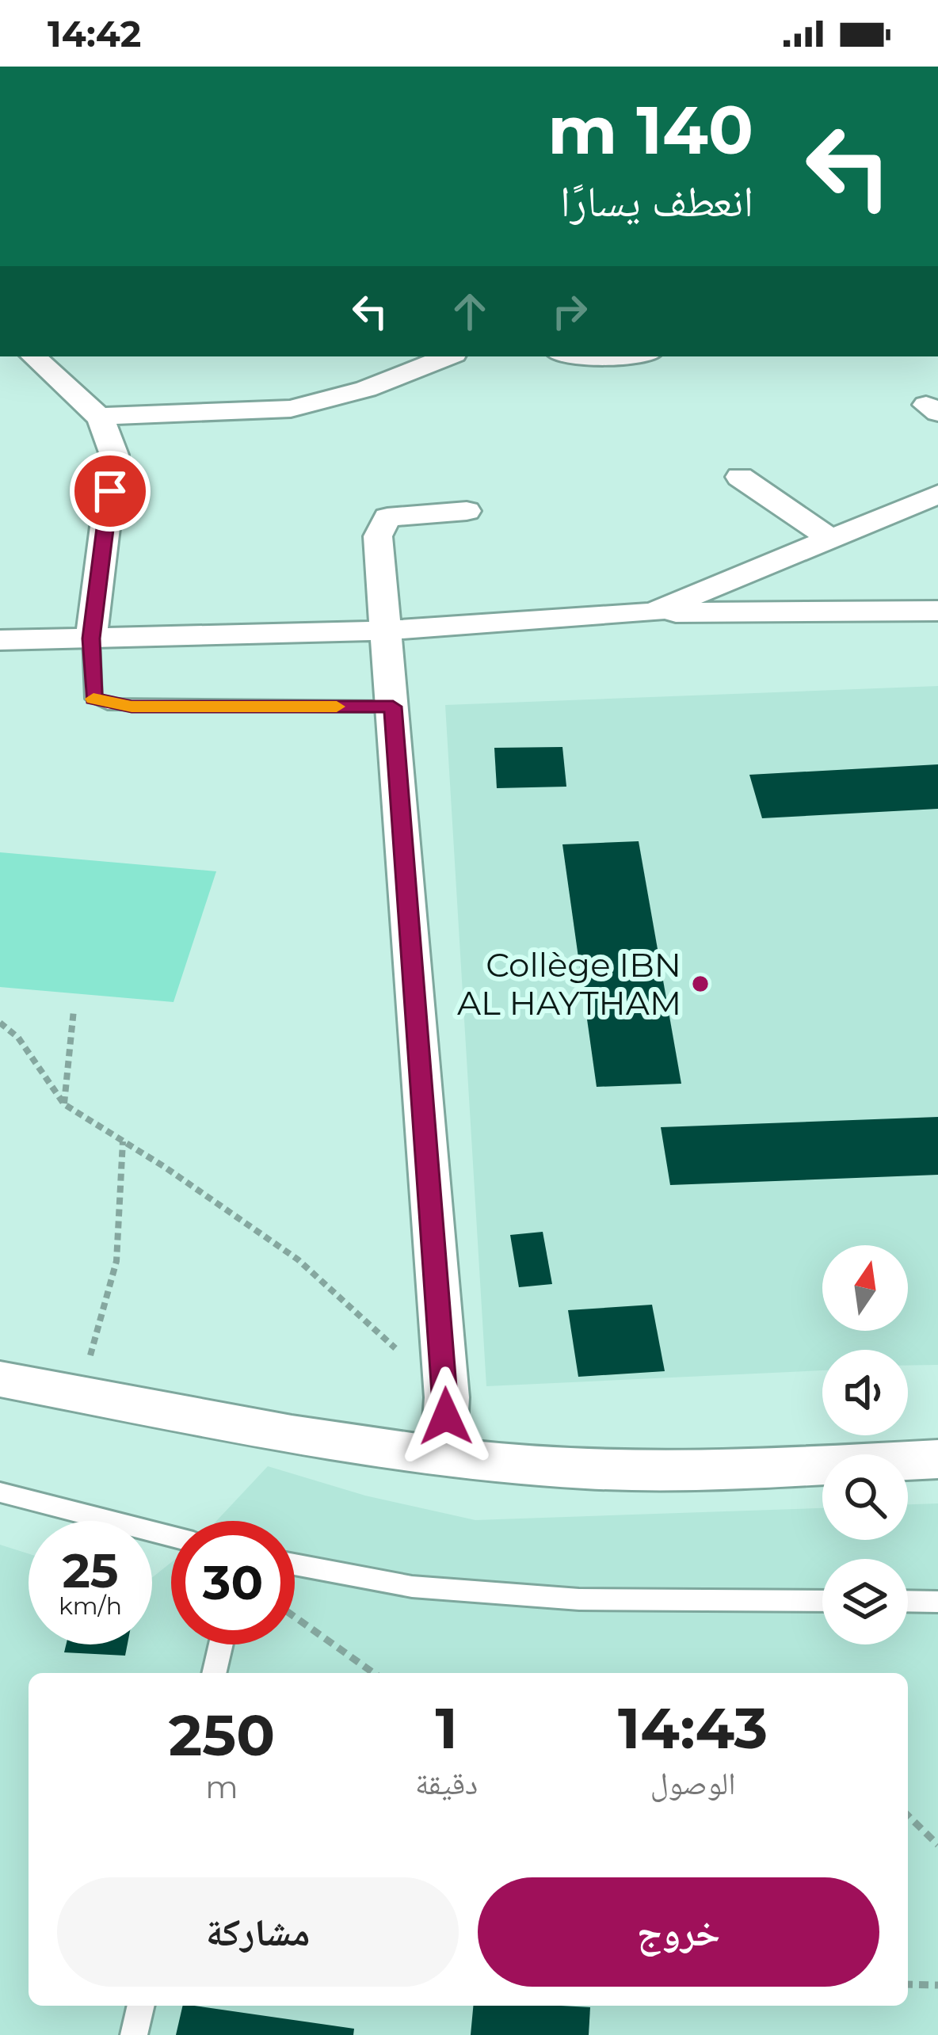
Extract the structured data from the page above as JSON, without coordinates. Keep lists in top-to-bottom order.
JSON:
{
  "places": ["Collège IBN AL HAYTHAM"],
  "north": "top",
  "page": {
    "status": "14:42",
    "turn": ["140 m", "انعطف يسارًا"],
    "speed": "25 km/h",
    "limit": "30",
    "eta": [
      "14:43",
      "الوصول",
      "1",
      "دقيقة",
      "250",
      "m"
    ],
    "buttons": ["خروج", "مشاركة"]
  }
}
